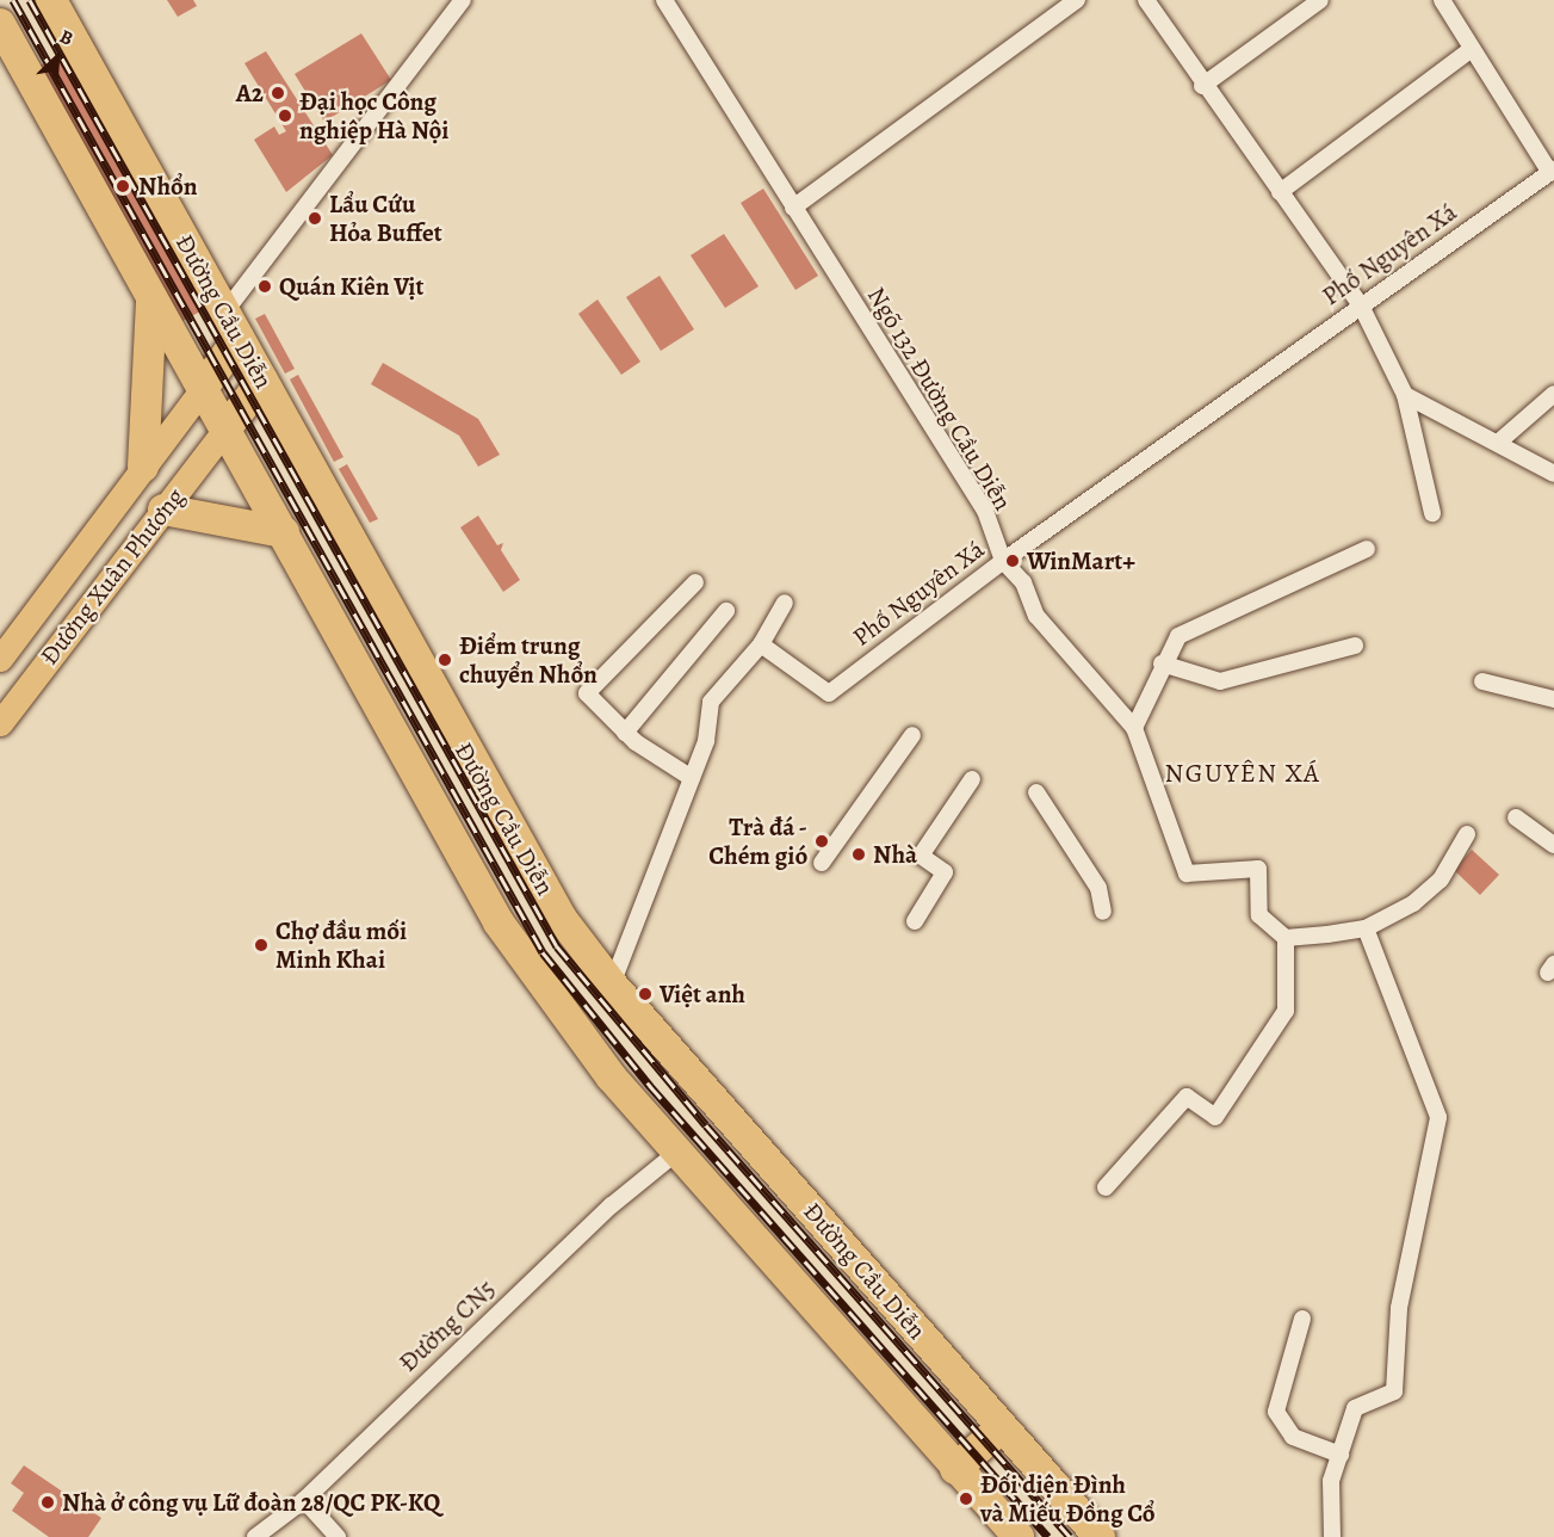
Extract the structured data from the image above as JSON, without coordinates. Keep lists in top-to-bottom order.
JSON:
{
  "streets": {
    "highway": ["Đường Cầu Diễn"],
    "main road": ["Đường Xuân Phương"],
    "street": ["Phố Nguyên Xá", "Ngõ 132 Đường Cầu Diễn", "Đường CN5"]
  },
  "crossings": [
    ["Phố Nguyên Xá", "Ngõ 132 Đường Cầu Diễn"]
  ],
  "districts": ["NGUYÊN XÁ"],
  "places": [
    "A2",
    "Đại học Công nghiệp Hà Nội",
    "Nhổn",
    "Lẩu Cứu Hỏa Buffet",
    "Quán Kiên Vịt",
    "WinMart+",
    "Điểm trung chuyển Nhổn",
    "Trà đá - Chém gió",
    "Nhà",
    "Chợ đầu mối Minh Khai",
    "Việt anh",
    "Đối diện Đình và Miếu Đồng Cổ",
    "Nhà ở công vụ Lữ đoàn 28/QC PK-KQ"
  ],
  "north": "top right"
}
